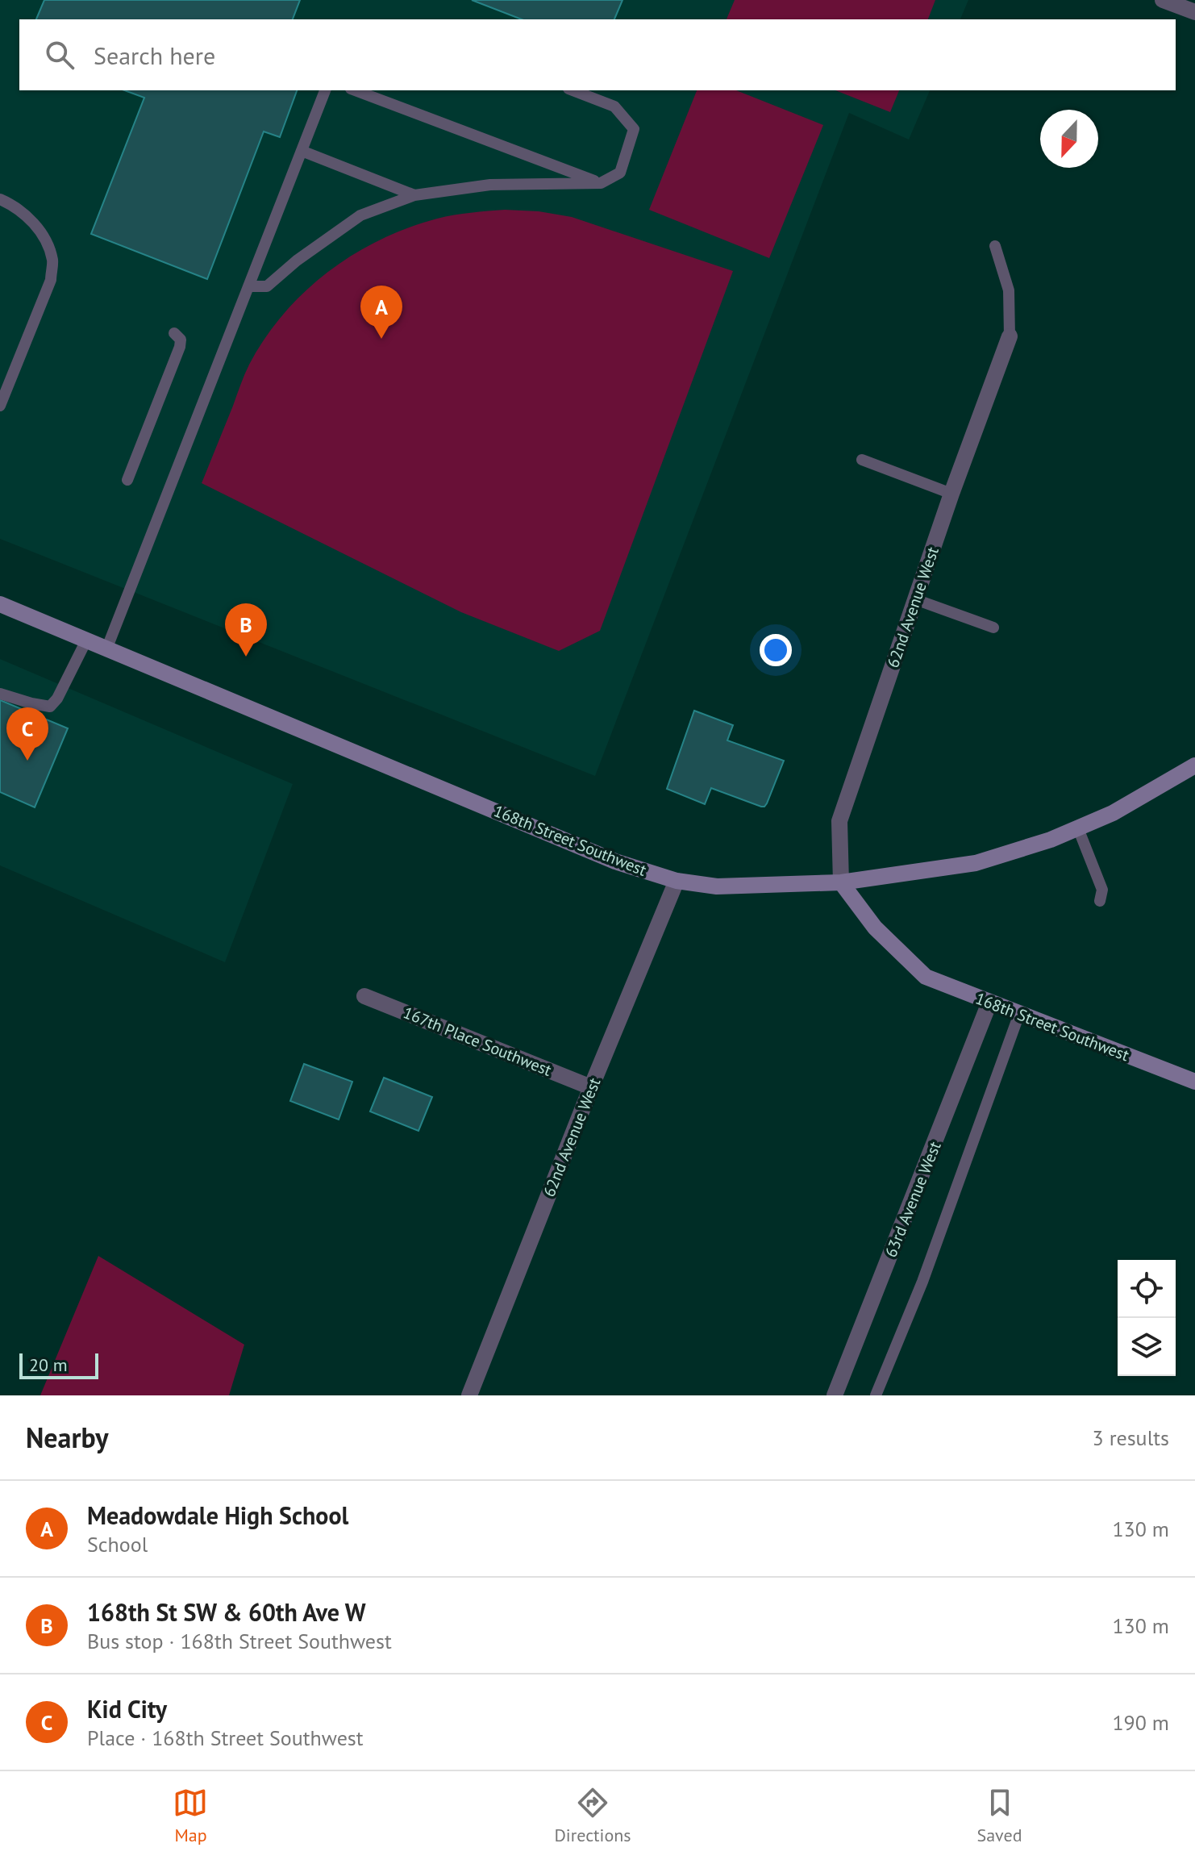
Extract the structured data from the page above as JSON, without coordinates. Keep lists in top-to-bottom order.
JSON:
{
  "streets": {
    "main road": ["168th Street Southwest"],
    "street": ["62nd Avenue West", "167th Place Southwest", "63rd Avenue West"]
  },
  "crossings": [
    ["62nd Avenue West", "168th Street Southwest"],
    ["62nd Avenue West", "167th Place Southwest"],
    ["168th Street Southwest", "63rd Avenue West"]
  ],
  "scale_bar": "20 m",
  "north": "bottom",
  "page": {
    "search": "Search here",
    "pins": ["A", "B", "C"],
    "scale": "20 m",
    "heading": ["Nearby", "3 results"],
    "list": [
      {
        "mark": "A",
        "name": "Meadowdale High School",
        "note": "School",
        "value": "130 m"
      },
      {
        "mark": "B",
        "name": "168th St SW & 60th Ave W",
        "note": "Bus stop · 168th Street Southwest",
        "value": "130 m"
      },
      {
        "mark": "C",
        "name": "Kid City",
        "note": "Place · 168th Street Southwest",
        "value": "190 m"
      }
    ],
    "nav": ["Map", "Directions", "Saved"]
  }
}
